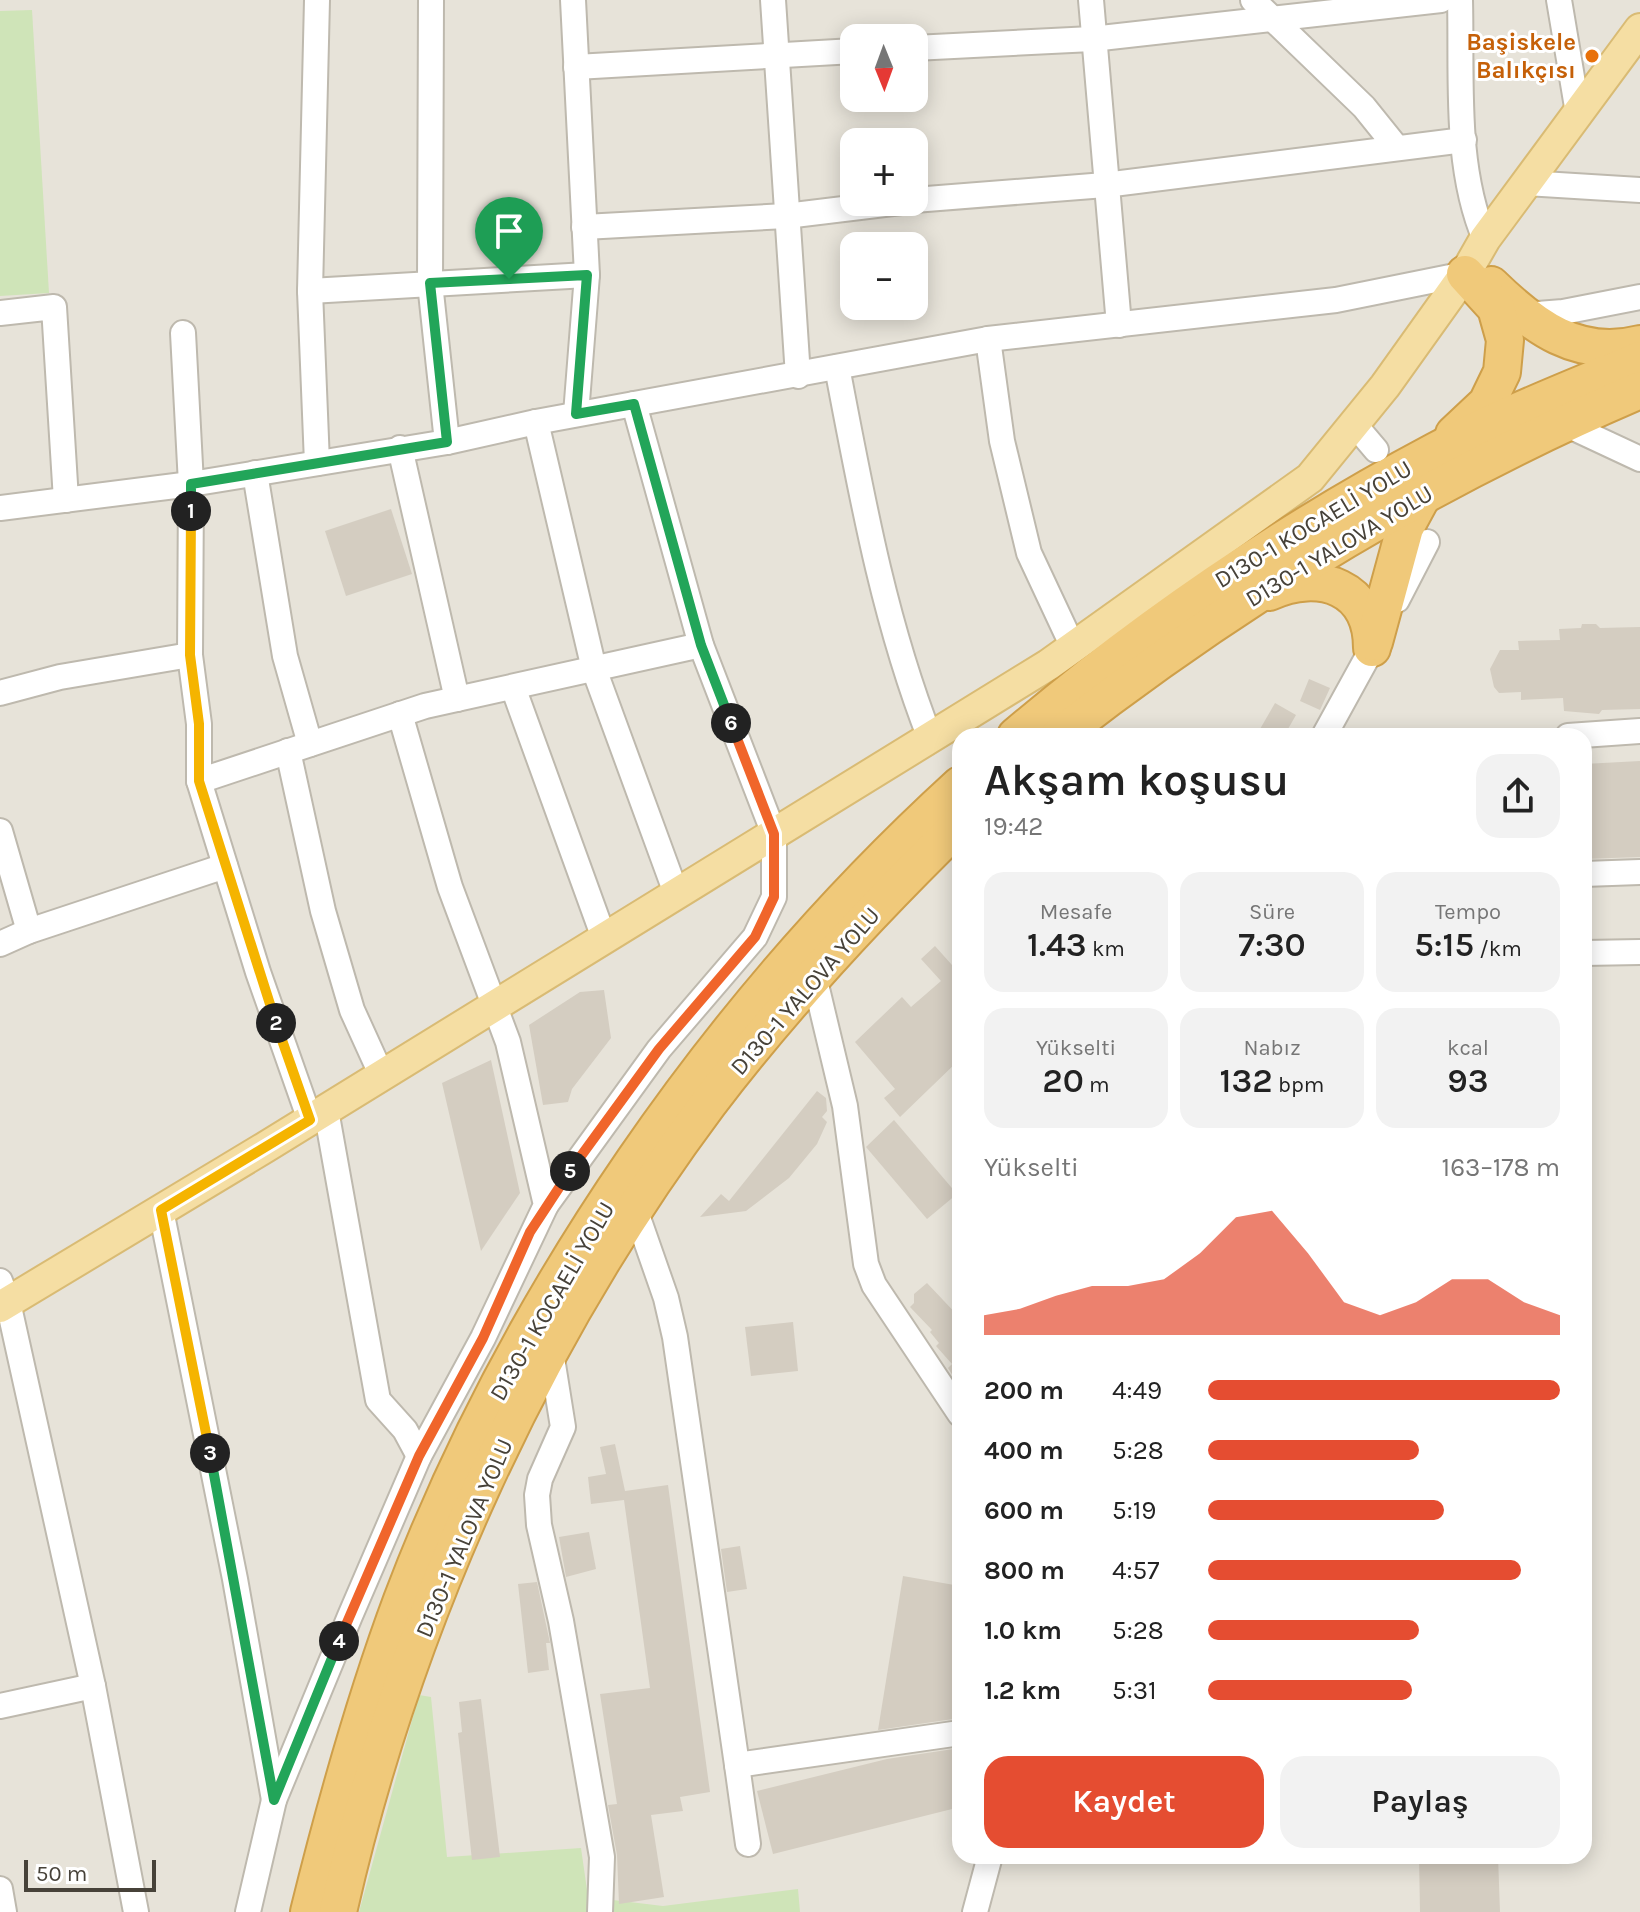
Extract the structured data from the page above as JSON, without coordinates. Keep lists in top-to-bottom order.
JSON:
{
  "streets": {
    "highway": ["D130-1 KOCAELİ YOLU", "D130-1 YALOVA YOLU"]
  },
  "places": ["Başiskele Balıkçısı"],
  "scale_bar": "50 m",
  "north": "bottom",
  "page": {
    "map_buttons": ["+", "−"],
    "pins": [
      "1",
      "6",
      "2",
      "5",
      "3",
      "4"
    ],
    "heading": ["Akşam koşusu", "19:42"],
    "stats": [
      ["Mesafe", "1.43 km"],
      ["Süre", "7:30"],
      ["Tempo", "5:15 /km"],
      ["Yükselti", "20 m"],
      ["Nabız", "132 bpm"],
      ["kcal", "93"]
    ],
    "chart": ["Yükselti", "163–178 m"],
    "list": [
      {
        "name": "200 m",
        "note": "4:49"
      },
      {
        "name": "400 m",
        "note": "5:28"
      },
      {
        "name": "600 m",
        "note": "5:19"
      },
      {
        "name": "800 m",
        "note": "4:57"
      },
      {
        "name": "1.0 km",
        "note": "5:28"
      },
      {
        "name": "1.2 km",
        "note": "5:31"
      }
    ],
    "buttons": ["Kaydet", "Paylaş"],
    "scale": "50 m"
  }
}
